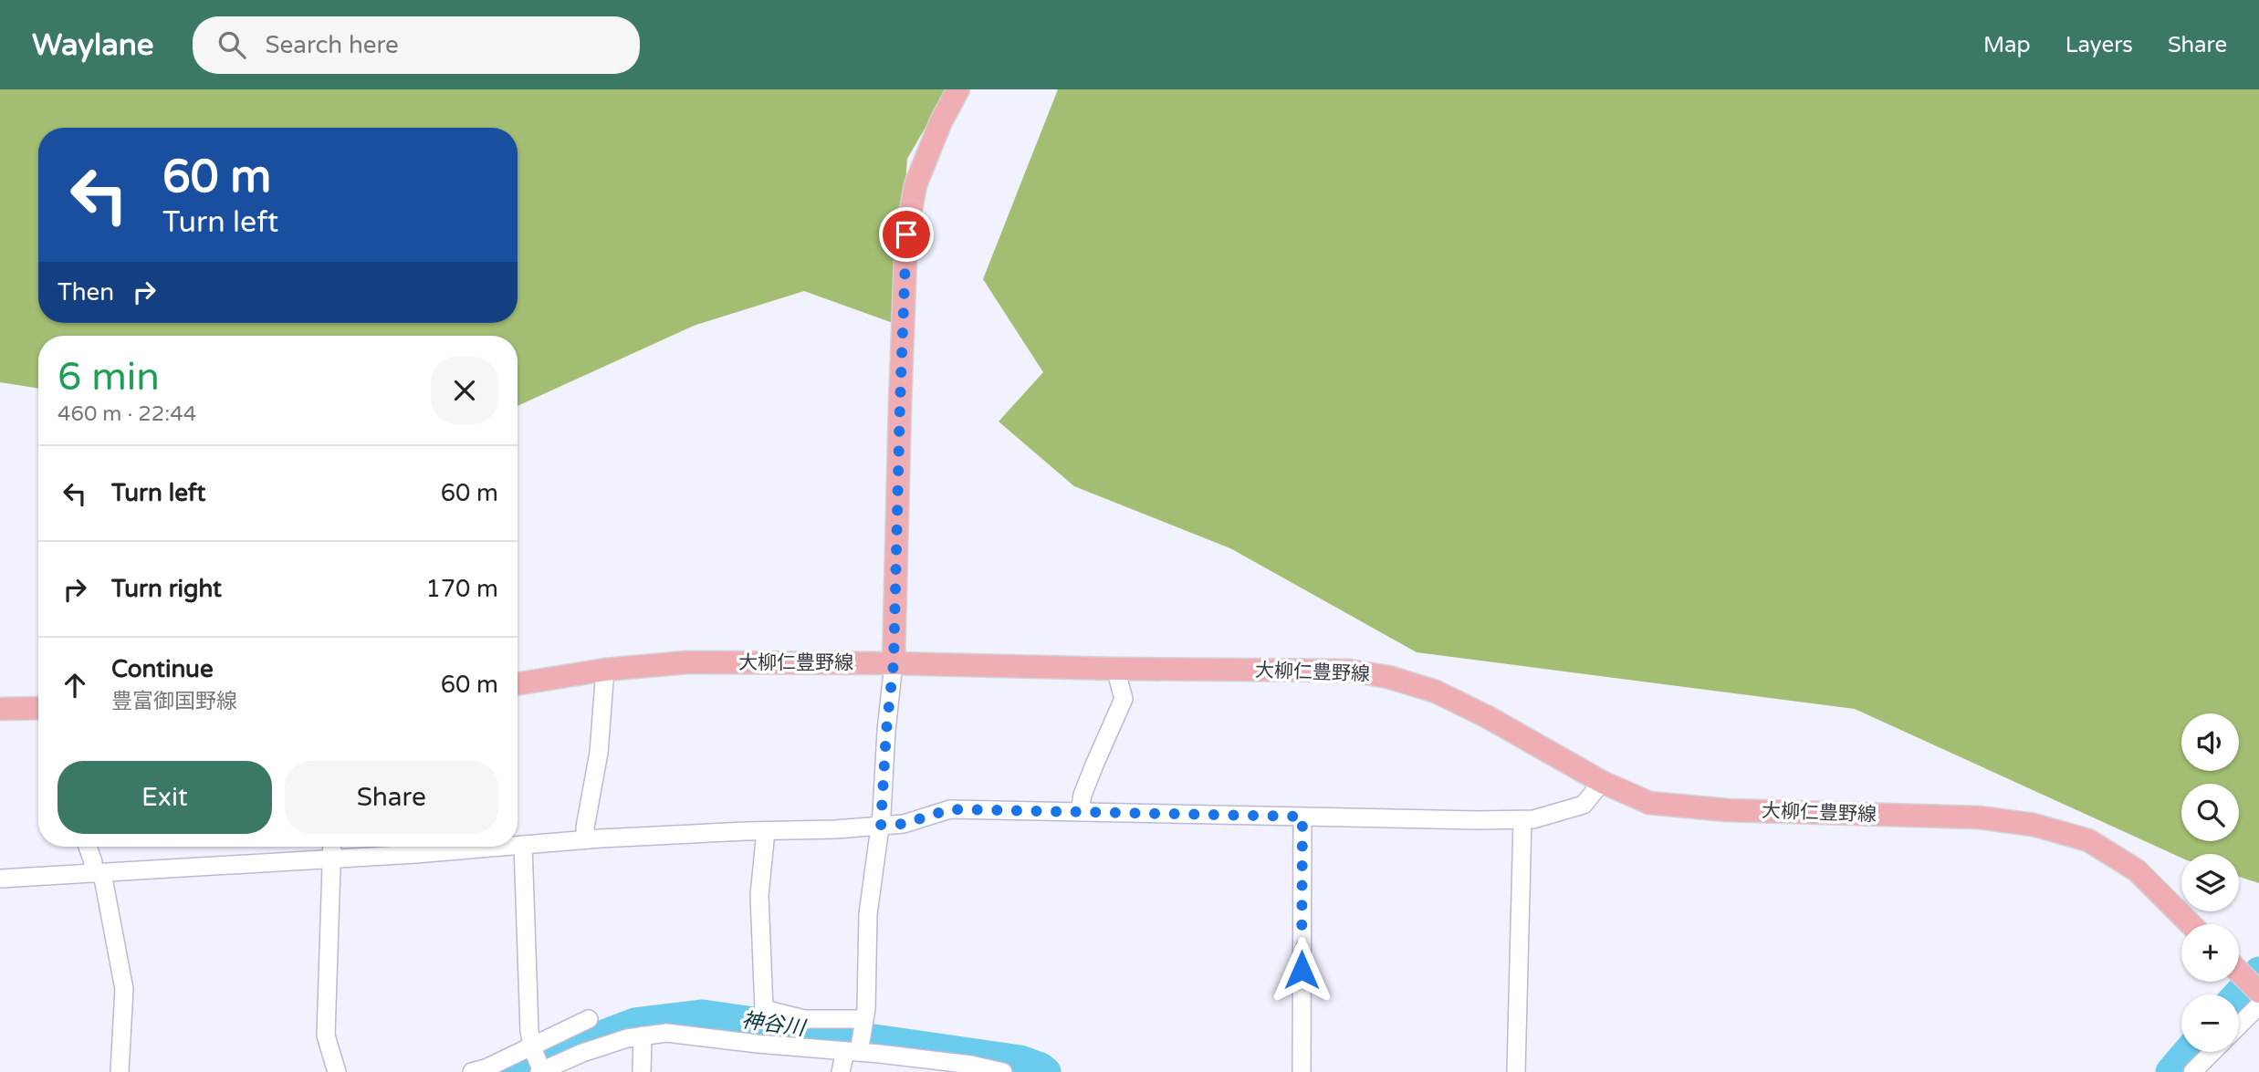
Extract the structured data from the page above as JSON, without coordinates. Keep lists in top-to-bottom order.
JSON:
{
  "streets": {
    "main road": ["大柳仁豊野線"]
  },
  "water": ["神谷川"],
  "page": {
    "header": "Waylane",
    "search": "Search here",
    "nav": ["Map", "Layers", "Share"],
    "turn": ["60 m", "Turn left"],
    "then": "Then",
    "heading": ["6 min", "460 m · 22:44"],
    "list": [
      {
        "name": "Turn left",
        "value": "60 m"
      },
      {
        "name": "Turn right",
        "value": "170 m"
      },
      {
        "name": "Continue",
        "note": "豊富御国野線",
        "value": "60 m"
      }
    ],
    "map_buttons": ["+", "−"],
    "buttons": ["Exit", "Share"]
  }
}
